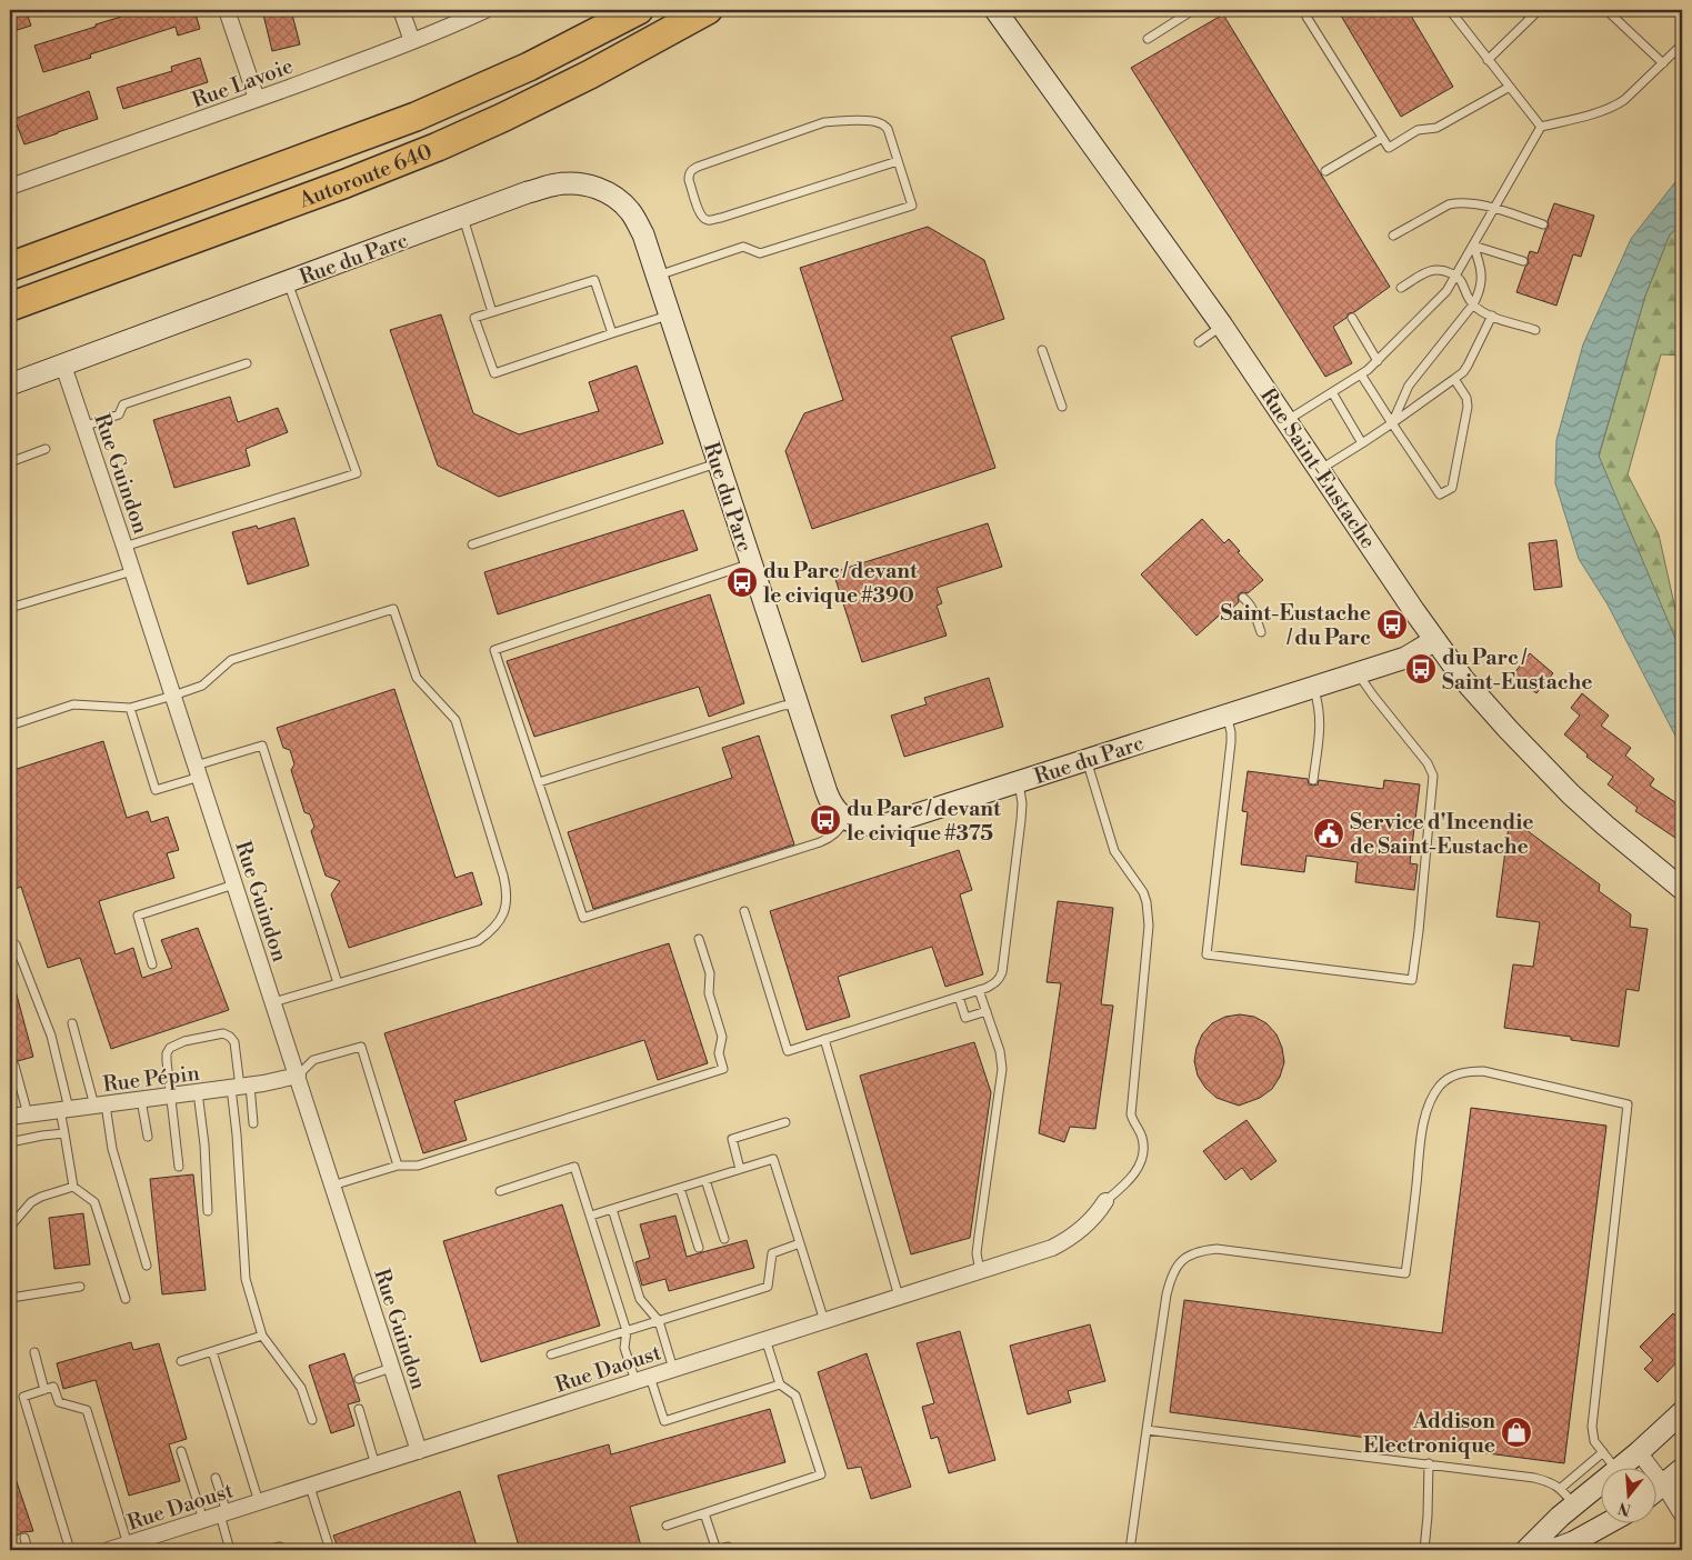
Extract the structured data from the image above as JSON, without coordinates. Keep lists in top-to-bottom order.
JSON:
{
  "streets": {
    "highway": ["Autoroute 640"],
    "street": [
      "Rue Lavoie",
      "Rue du Parc",
      "Rue Saint-Eustache",
      "Rue Guindon",
      "Rue Pépin",
      "Rue Daoust"
    ]
  },
  "crossings": [
    ["Rue du Parc", "Rue Saint-Eustache"],
    ["Rue du Parc", "Rue Guindon"],
    ["Rue Guindon", "Rue Pépin"],
    ["Rue Guindon", "Rue Daoust"]
  ],
  "places": {
    "bus stop": [
      "du Parc / devant le civique #390",
      "Saint-Eustache / du Parc",
      "du Parc / Saint-Eustache",
      "du Parc / devant le civique #375"
    ],
    "public building": ["Service d'Incendie de Saint-Eustache"],
    "shop": ["Addison Electronique"]
  },
  "north": "bottom"
}
